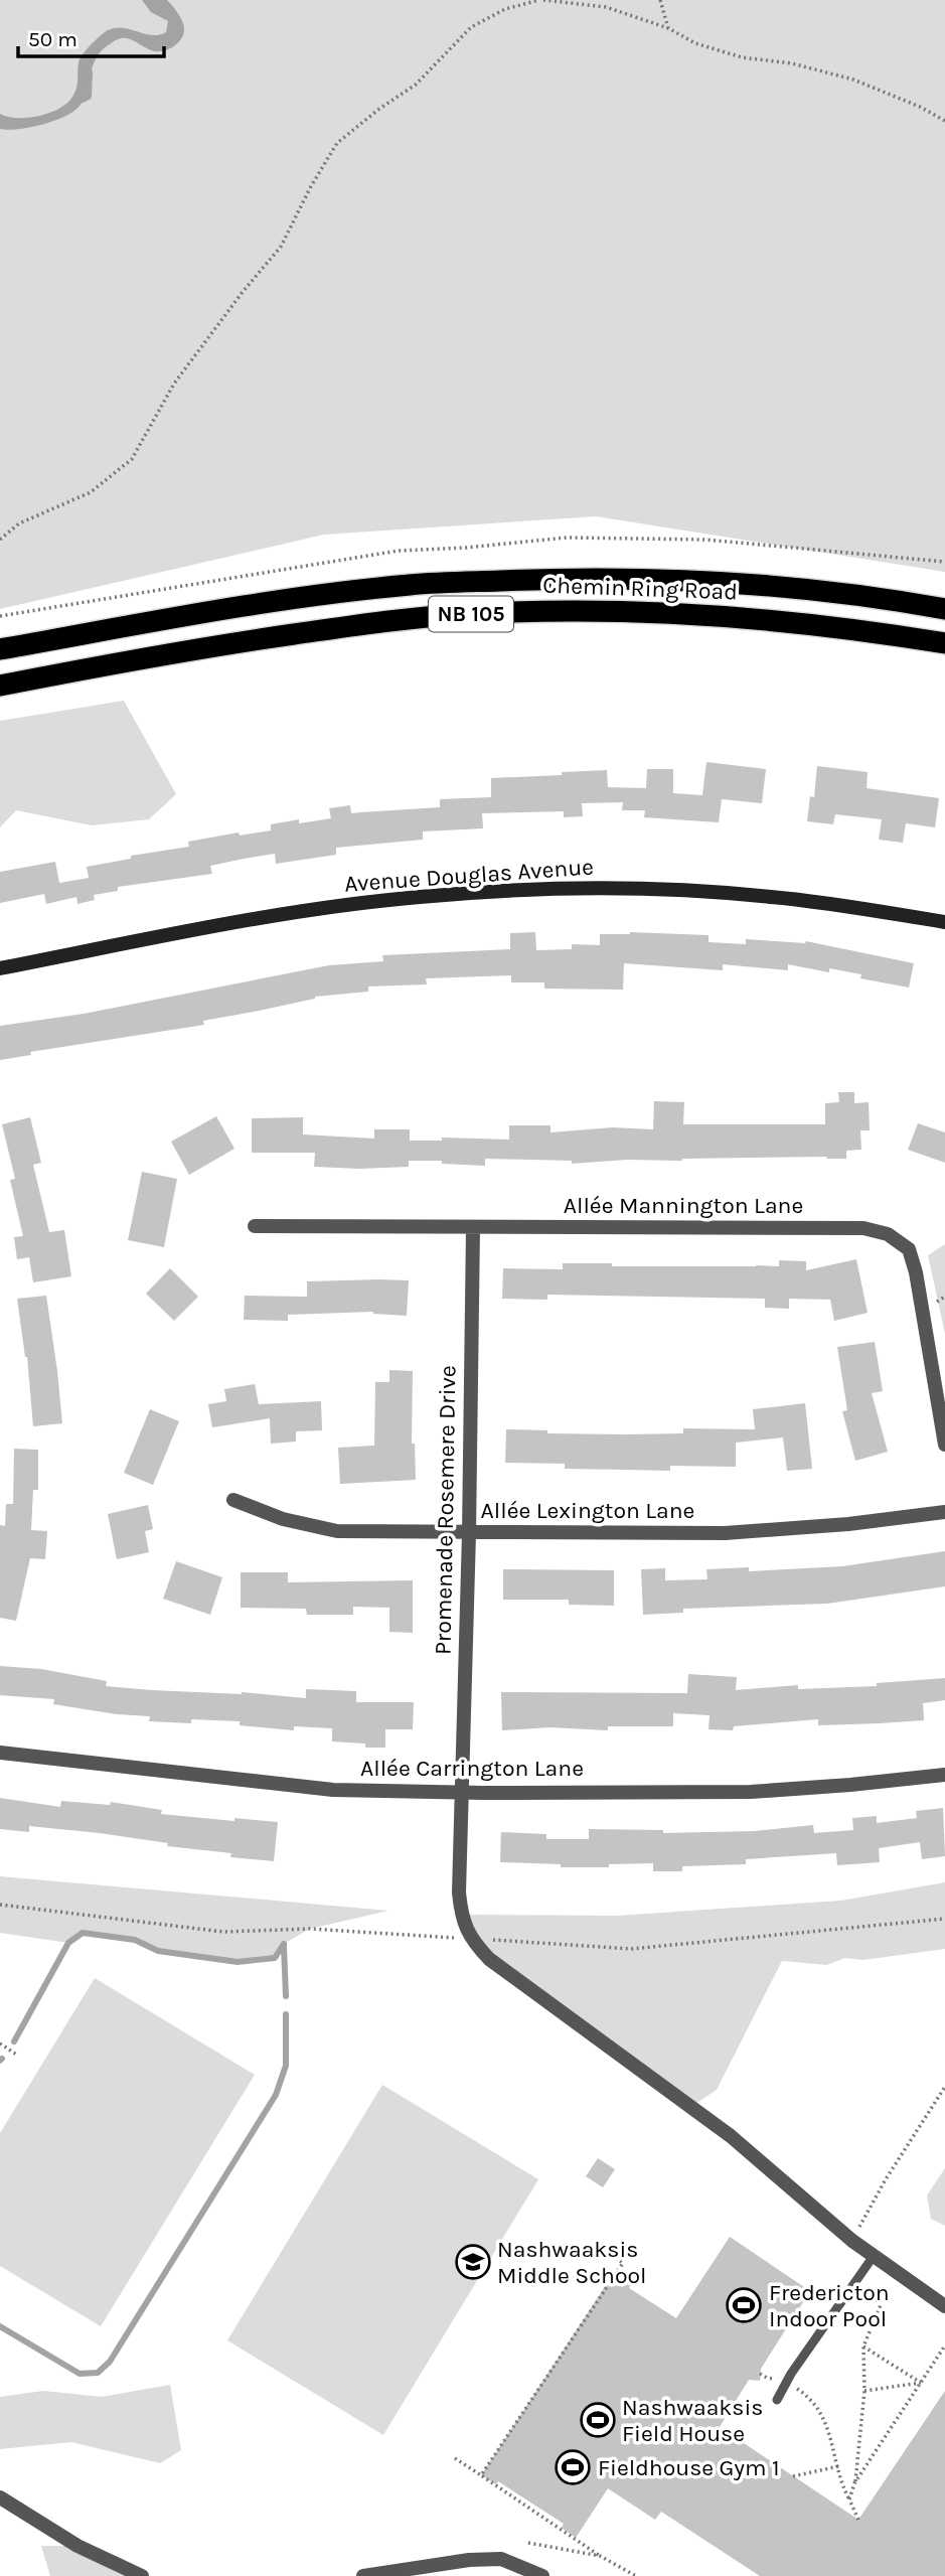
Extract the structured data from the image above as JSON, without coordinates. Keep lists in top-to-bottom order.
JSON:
{
  "streets": {
    "highway": ["Chemin Ring Road", "NB 105"],
    "street": [
      "Avenue Douglas Avenue",
      "Allée Mannington Lane",
      "Promenade Rosemere Drive",
      "Allée Lexington Lane",
      "Allée Carrington Lane"
    ]
  },
  "crossings": [
    ["Allée Mannington Lane", "Promenade Rosemere Drive"],
    ["Promenade Rosemere Drive", "Allée Lexington Lane"],
    ["Promenade Rosemere Drive", "Allée Carrington Lane"]
  ],
  "places": {
    "school or university": ["Nashwaaksis Middle School"],
    "sports": ["Fredericton Indoor Pool", "Nashwaaksis Field House", "Fieldhouse Gym 1"]
  },
  "scale_bar": "50 m"
}
